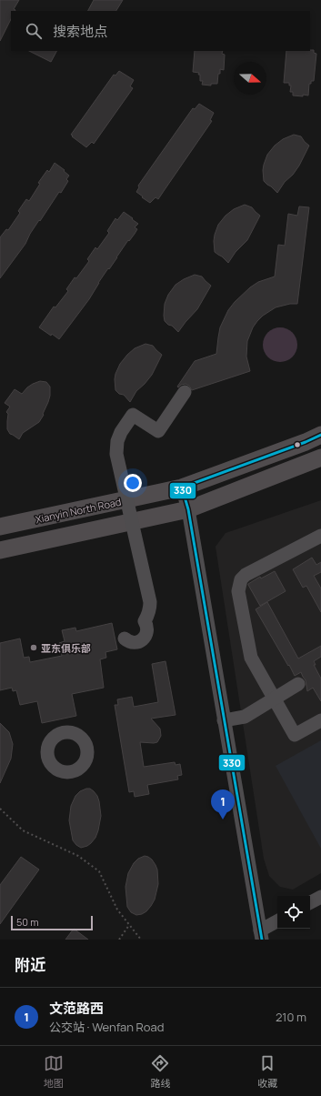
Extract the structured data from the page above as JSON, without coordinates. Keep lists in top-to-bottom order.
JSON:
{
  "streets": {
    "main road": ["Xianyin North Road"]
  },
  "places": ["亚东俱乐部"],
  "lines": ["transit line 330"],
  "scale_bar": "50 m",
  "north": "right",
  "page": {
    "search": "搜索地点",
    "pins": "1",
    "scale": "50 m",
    "heading": "附近",
    "list": [
      {
        "mark": "1",
        "name": "文范路西",
        "note": "公交站 · Wenfan Road",
        "value": "210 m"
      }
    ],
    "nav": ["地图", "路线", "收藏"]
  }
}
